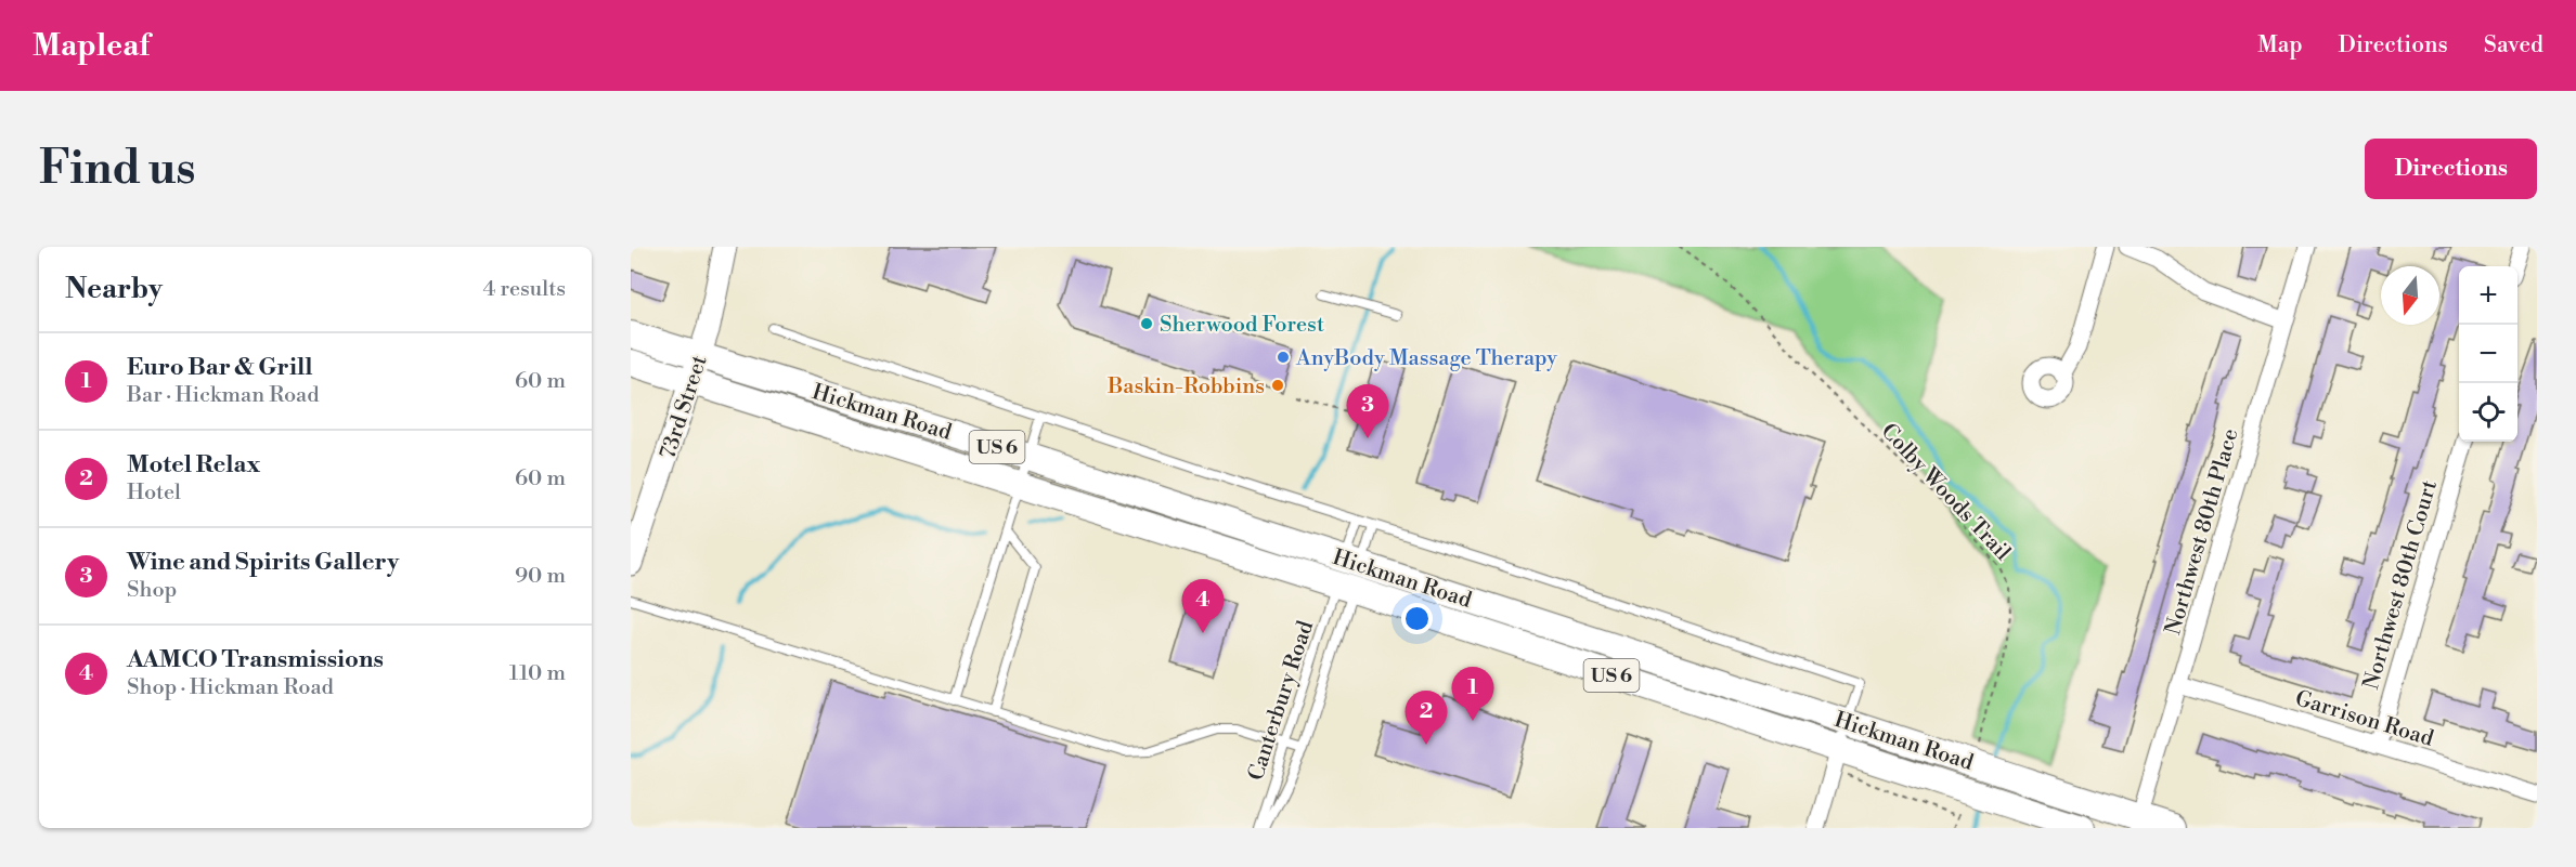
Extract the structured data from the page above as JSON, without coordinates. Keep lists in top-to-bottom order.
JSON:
{
  "streets": {
    "main road": ["73rd Street", "Hickman Road", "US 6"],
    "street": ["Northwest 80th Place", "Northwest 80th Court", "Garrison Road"],
    "lane": ["Canterbury Road"],
    "path": ["Colby Woods Trail"]
  },
  "crossings": [
    ["73rd Street", "Hickman Road"],
    ["Hickman Road", "Colby Woods Trail"],
    ["Hickman Road", "Northwest 80th Place"],
    ["Hickman Road", "Canterbury Road"],
    ["Northwest 80th Place", "Garrison Road"],
    ["Northwest 80th Court", "Garrison Road"]
  ],
  "places": ["Sherwood Forest", "AnyBody Massage Therapy", "Baskin-Robbins"],
  "north": "bottom",
  "page": {
    "header": "Mapleaf",
    "nav": ["Map", "Directions", "Saved"],
    "buttons": "Directions",
    "title": "Find us",
    "heading": ["Nearby", "4 results"],
    "map_buttons": ["+", "−"],
    "list": [
      {
        "mark": "1",
        "name": "Euro Bar & Grill",
        "note": "Bar · Hickman Road",
        "value": "60 m"
      },
      {
        "mark": "2",
        "name": "Motel Relax",
        "note": "Hotel",
        "value": "60 m"
      },
      {
        "mark": "3",
        "name": "Wine and Spirits Gallery",
        "note": "Shop",
        "value": "90 m"
      },
      {
        "mark": "4",
        "name": "AAMCO Transmissions",
        "note": "Shop · Hickman Road",
        "value": "110 m"
      }
    ],
    "pins": [
      "3",
      "4",
      "1",
      "2"
    ]
  }
}
